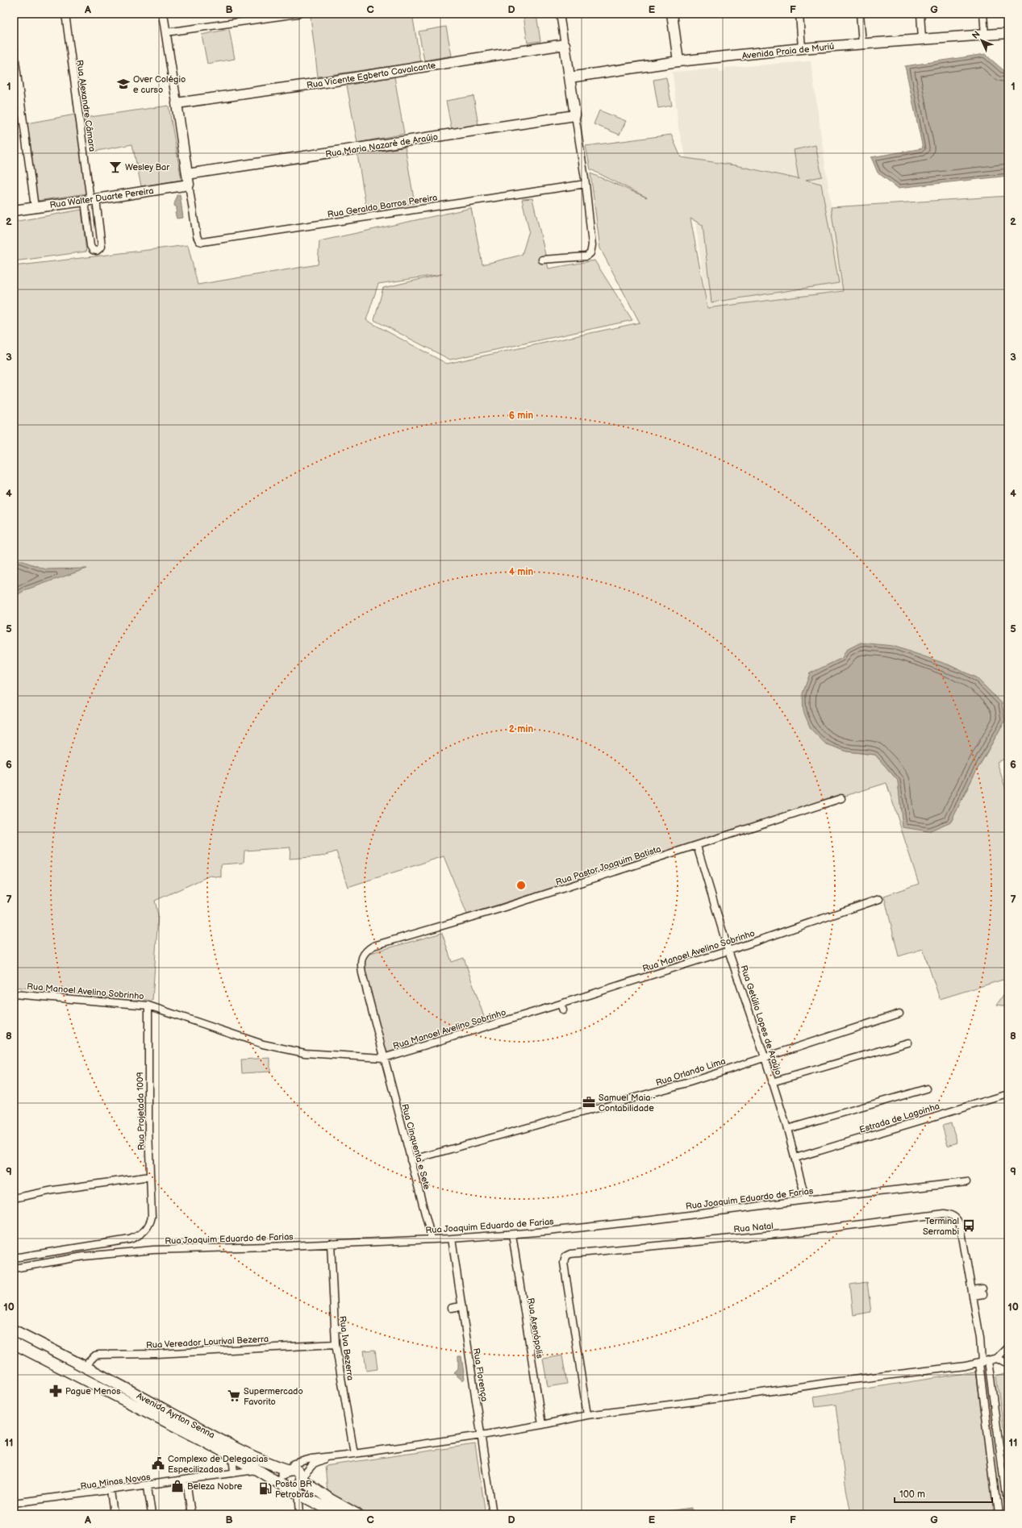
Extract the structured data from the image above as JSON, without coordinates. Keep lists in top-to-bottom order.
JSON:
{
  "streets": {
    "main road": [
      "Avenida Praia de Muriú",
      "Rua Vicente Egberto Cavalcante",
      "Rua Maria Nazaré de Araújo",
      "Rua Walter Duarte Pereira",
      "Avenida Ayrton Senna"
    ],
    "street": [
      "Rua Alexandre Câmara",
      "Rua Geraldo Barros Pereira",
      "Rua Pastor Joaquim Batista",
      "Rua Manoel Avelino Sobrinho",
      "Rua Getúlio Lopes de Araújo",
      "Rua Orlando Lima",
      "Rua Projetada 1009",
      "Estrada de Lagoinha",
      "Rua Cinquenta e Sete",
      "Rua Joaquim Eduardo de Farias",
      "Rua Natal",
      "Rua Arenópolis",
      "Rua Vereador Lourival Bezerra",
      "Rua Iva Bezerra",
      "Rua Florença",
      "Rua Minas Novas"
    ]
  },
  "crossings": [
    ["Rua Alexandre Câmara", "Rua Walter Duarte Pereira"],
    ["Rua Walter Duarte Pereira", "Rua Geraldo Barros Pereira"],
    ["Rua Pastor Joaquim Batista", "Rua Getúlio Lopes de Araújo"],
    ["Rua Pastor Joaquim Batista", "Rua Cinquenta e Sete"],
    ["Rua Manoel Avelino Sobrinho", "Rua Getúlio Lopes de Araújo"],
    ["Rua Manoel Avelino Sobrinho", "Rua Projetada 1009"],
    ["Rua Manoel Avelino Sobrinho", "Rua Cinquenta e Sete"],
    ["Rua Getúlio Lopes de Araújo", "Rua Orlando Lima"],
    ["Rua Getúlio Lopes de Araújo", "Estrada de Lagoinha"],
    ["Rua Getúlio Lopes de Araújo", "Rua Joaquim Eduardo de Farias"],
    ["Rua Orlando Lima", "Rua Cinquenta e Sete"],
    ["Rua Cinquenta e Sete", "Rua Joaquim Eduardo de Farias"],
    ["Rua Joaquim Eduardo de Farias", "Rua Arenópolis"],
    ["Rua Joaquim Eduardo de Farias", "Rua Iva Bezerra"],
    ["Rua Joaquim Eduardo de Farias", "Rua Florença"],
    ["Rua Vereador Lourival Bezerra", "Rua Iva Bezerra"],
    ["Rua Vereador Lourival Bezerra", "Avenida Ayrton Senna"],
    ["Avenida Ayrton Senna", "Rua Minas Novas"]
  ],
  "places": {
    "school or university": ["Over Colégio e curso"],
    "bar": ["Wesley Bar"],
    "office": ["Samuel Maia - Contabilidade"],
    "bus stop": ["Terminal Serrambi"],
    "pharmacy": ["Pague Menos"],
    "supermarket": ["Supermercado Favorito"],
    "public building": ["Complexo de Delegacias Especilizadas"],
    "shop": ["Beleza Nobre"],
    "fuel station": ["Posto BR Petrobrás"]
  },
  "scale_bar": "100 m",
  "north": "top left",
  "grid": {
    "columns": [
      "A",
      "B",
      "C",
      "D",
      "E",
      "F",
      "G"
    ],
    "rows": [
      "1",
      "2",
      "3",
      "4",
      "5",
      "6",
      "7",
      "8",
      "9",
      "10",
      "11"
    ]
  },
  "rings": ["6 min", "4 min", "2 min"]
}
